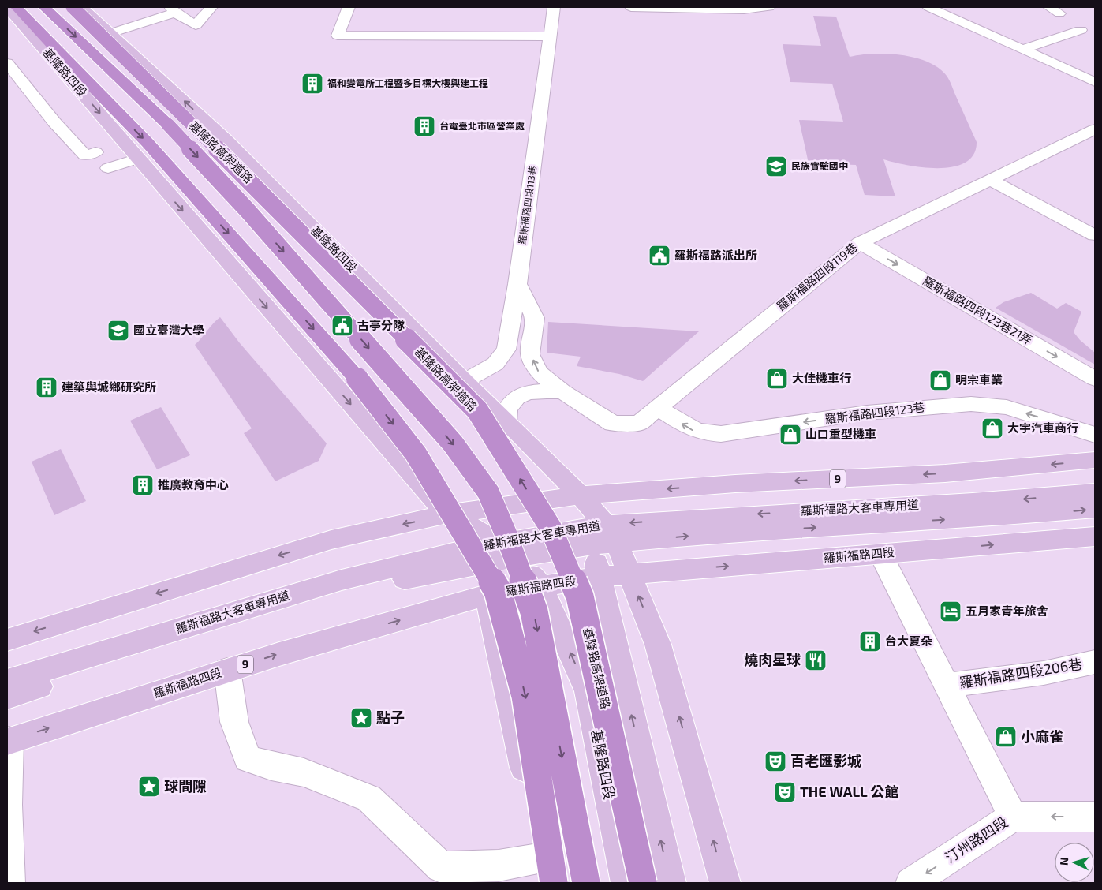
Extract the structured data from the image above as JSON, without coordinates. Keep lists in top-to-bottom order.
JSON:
{
  "streets": {
    "highway": ["基隆路高架道路"],
    "main road": [
      "基隆路四段",
      "9",
      "羅斯福路大客車專用道",
      "羅斯福路四段"
    ],
    "street": [
      "羅斯福路四段113巷",
      "羅斯福路四段119巷",
      "羅斯福路四段123巷21弄",
      "羅斯福路四段123巷",
      "羅斯福路四段206巷",
      "汀州路四段"
    ]
  },
  "crossings": [
    ["基隆路四段", "羅斯福路四段113巷"],
    ["基隆路四段", "9"],
    ["基隆路四段", "羅斯福路大客車專用道"],
    ["基隆路四段", "羅斯福路四段"],
    ["羅斯福路四段113巷", "羅斯福路四段119巷"],
    ["羅斯福路四段119巷", "羅斯福路四段123巷21弄"],
    ["羅斯福路四段119巷", "羅斯福路四段123巷"],
    ["羅斯福路四段", "羅斯福路四段206巷"],
    ["羅斯福路四段206巷", "汀州路四段"]
  ],
  "one_way": ["羅斯福路四段123巷", "汀州路四段"],
  "places": {
    "building": [
      "福和變電所工程暨多目標大樓興建工程",
      "台電臺北市區營業處",
      "建築與城鄉研究所",
      "推廣教育中心",
      "台大夏朵"
    ],
    "school or university": ["民族實驗國中", "國立臺灣大學"],
    "public building": ["羅斯福路派出所", "古亭分隊"],
    "shop": [
      "大佳機車行",
      "明宗車業",
      "大宇汽車商行",
      "山口重型機車",
      "小麻雀"
    ],
    "hotel": ["五月家青年旅舍"],
    "restaurant": ["燒肉星球"],
    "place": ["點子", "球間隙"],
    "theatre": ["百老匯影城", "THE WALL 公館"]
  },
  "north": "left"
}
